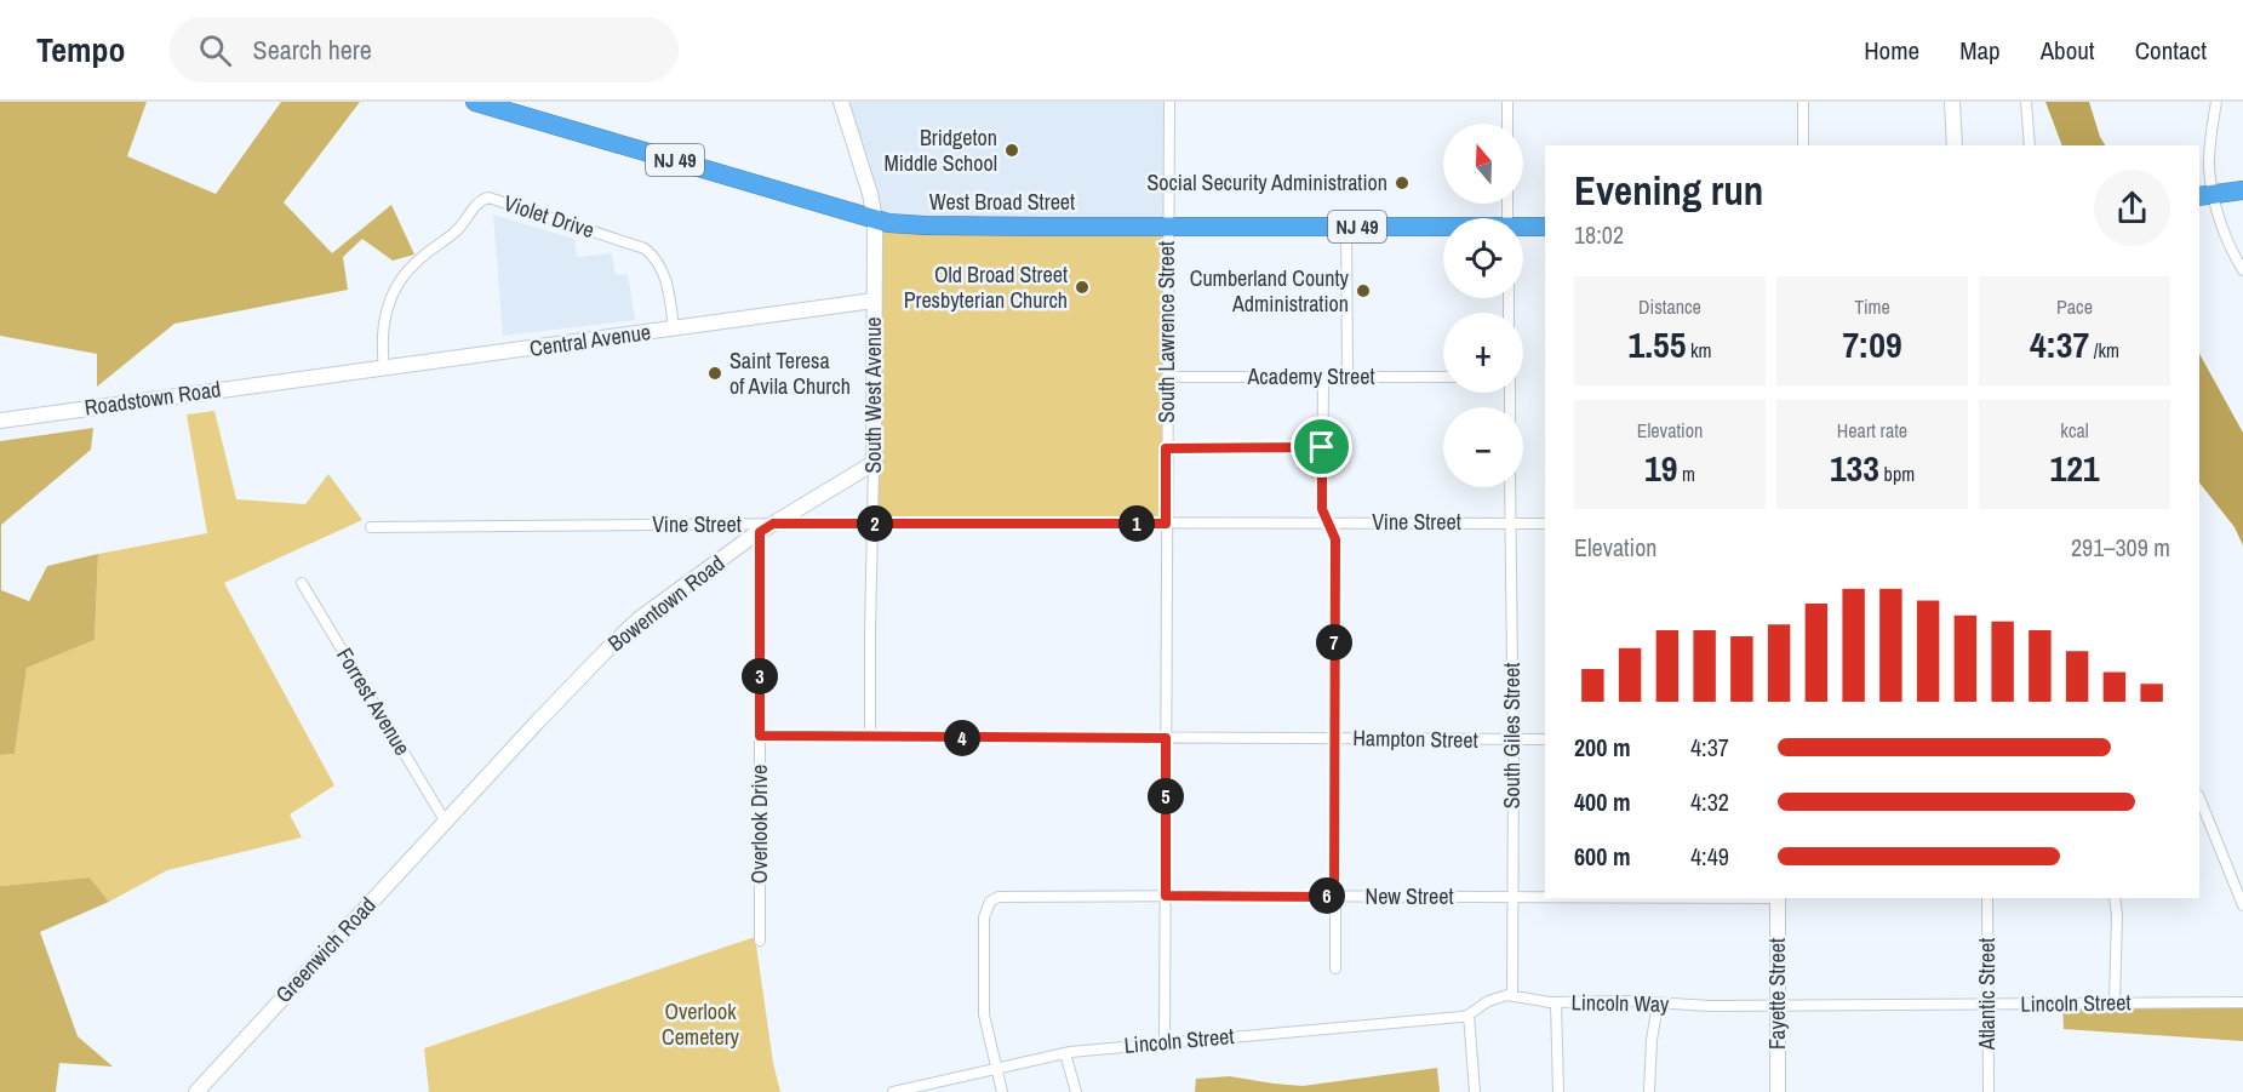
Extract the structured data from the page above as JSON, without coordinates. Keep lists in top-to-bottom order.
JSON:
{
  "streets": {
    "highway": ["NJ 49", "West Broad Street"],
    "main road": [
      "Central Avenue",
      "South West Avenue",
      "Roadstown Road",
      "Bowentown Road",
      "Greenwich Road",
      "Fayette Street"
    ],
    "street": [
      "Violet Drive",
      "South Lawrence Street",
      "Academy Street",
      "Vine Street",
      "Forrest Avenue",
      "South Giles Street",
      "Hampton Street",
      "Overlook Drive",
      "New Street",
      "Atlantic Street",
      "Lincoln Way",
      "Lincoln Street"
    ]
  },
  "crossings": [
    ["West Broad Street", "South Lawrence Street"],
    ["West Broad Street", "South West Avenue"],
    ["Violet Drive", "Central Avenue"],
    ["South Lawrence Street", "Academy Street"],
    ["South Lawrence Street", "Vine Street"],
    ["South Lawrence Street", "Hampton Street"],
    ["South Lawrence Street", "New Street"],
    ["South Lawrence Street", "Lincoln Street"],
    ["Central Avenue", "South West Avenue"],
    ["Central Avenue", "Roadstown Road"],
    ["South West Avenue", "Vine Street"],
    ["South West Avenue", "Bowentown Road"],
    ["South West Avenue", "Hampton Street"],
    ["Vine Street", "Bowentown Road"],
    ["Vine Street", "South Giles Street"],
    ["Vine Street", "Overlook Drive"],
    ["Bowentown Road", "Overlook Drive"],
    ["Bowentown Road", "Greenwich Road"],
    ["Forrest Avenue", "Greenwich Road"],
    ["South Giles Street", "Hampton Street"],
    ["South Giles Street", "New Street"],
    ["South Giles Street", "Lincoln Way"],
    ["Hampton Street", "Overlook Drive"],
    ["New Street", "Lincoln Street"],
    ["Fayette Street", "Lincoln Way"],
    ["Fayette Street", "Lincoln Street"],
    ["Atlantic Street", "Lincoln Street"],
    ["Lincoln Way", "Lincoln Street"]
  ],
  "parks": ["Overlook Cemetery"],
  "places": [
    "Bridgeton Middle School",
    "Social Security Administration",
    "Old Broad Street Presbyterian Church",
    "Cumberland County Administration",
    "Saint Teresa of Avila Church"
  ],
  "north": "top",
  "page": {
    "header": "Tempo",
    "search": "Search here",
    "nav": [
      "Home",
      "Map",
      "About",
      "Contact"
    ],
    "map_buttons": ["+", "−"],
    "heading": ["Evening run", "18:02"],
    "stats": [
      ["Distance", "1.55 km"],
      ["Time", "7:09"],
      ["Pace", "4:37 /km"],
      ["Elevation", "19 m"],
      ["Heart rate", "133 bpm"],
      ["kcal", "121"]
    ],
    "pins": [
      "1",
      "2",
      "7",
      "3",
      "4",
      "5",
      "6"
    ],
    "chart": ["Elevation", "291–309 m"],
    "list": [
      {
        "name": "200 m",
        "note": "4:37"
      },
      {
        "name": "400 m",
        "note": "4:32"
      },
      {
        "name": "600 m",
        "note": "4:49"
      }
    ]
  }
}
